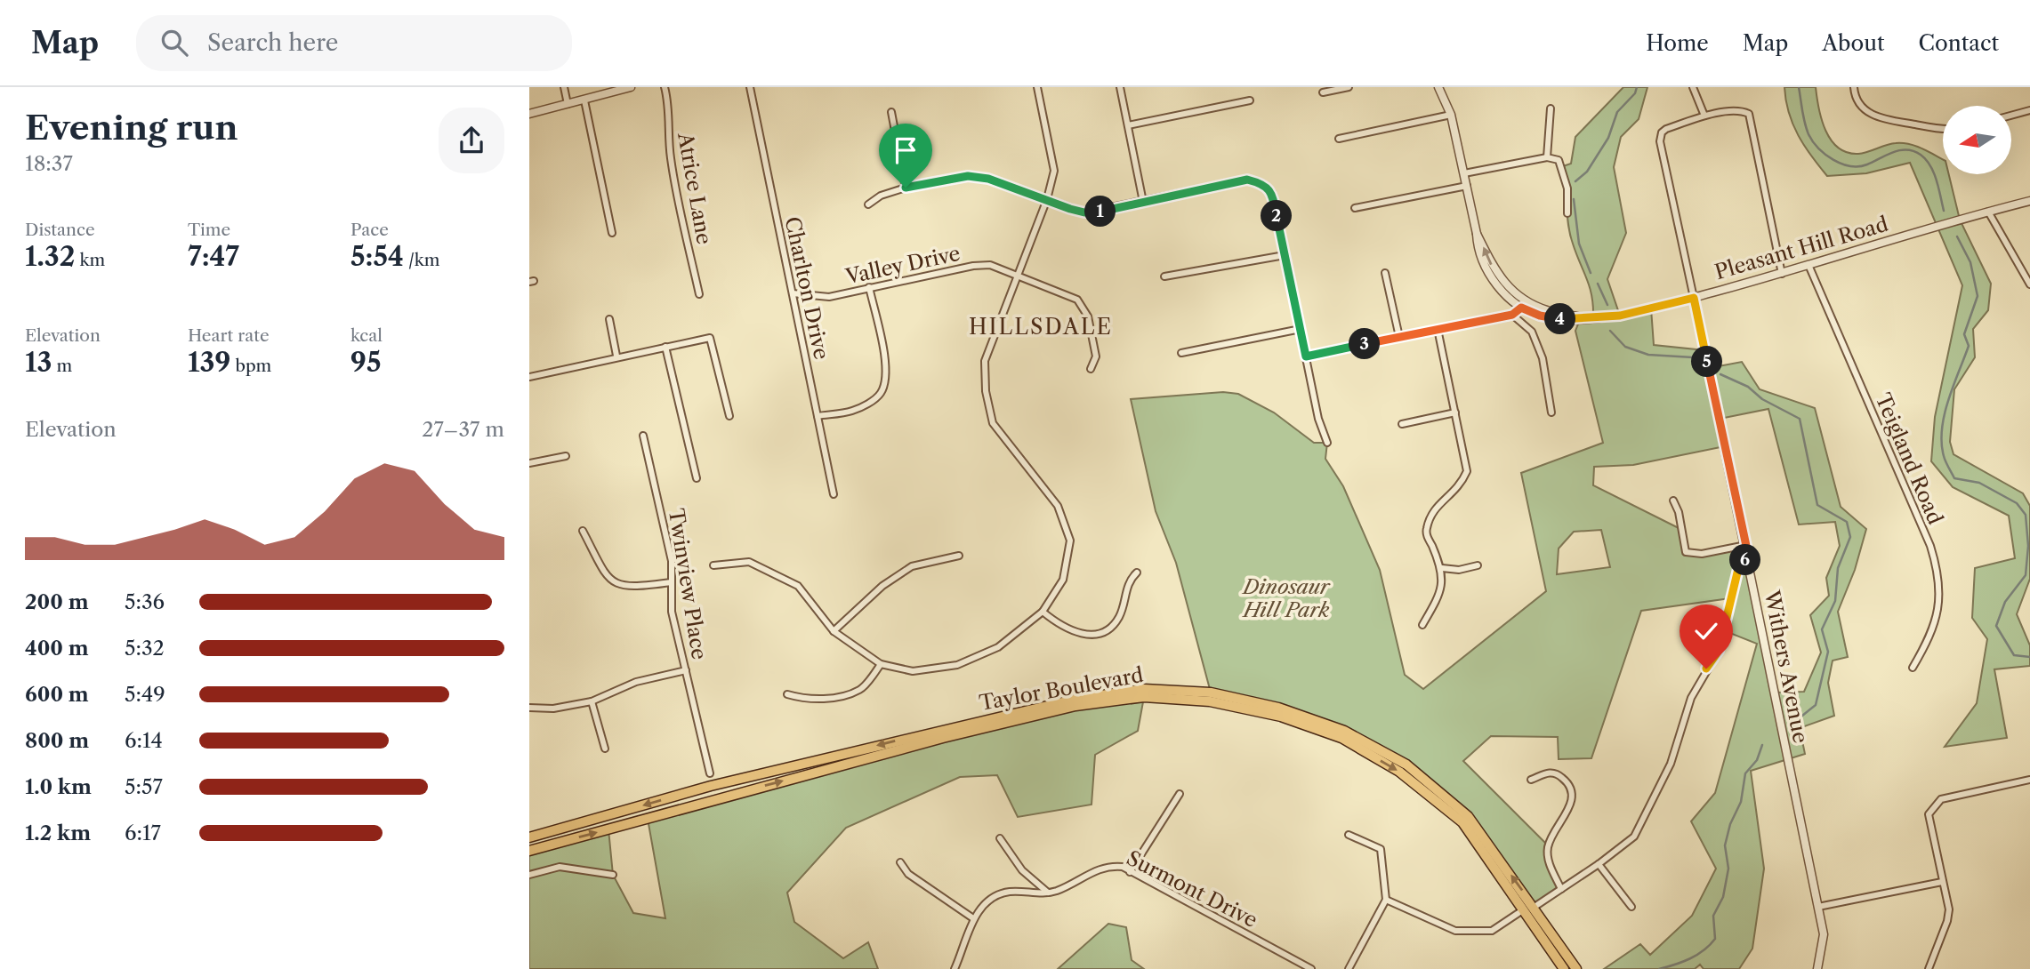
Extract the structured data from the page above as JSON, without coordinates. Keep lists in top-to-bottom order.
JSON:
{
  "streets": {
    "main road": ["Taylor Boulevard"],
    "street": [
      "Atrice Lane",
      "Pleasant Hill Road",
      "Valley Drive",
      "Charlton Drive",
      "Teigland Road",
      "Twinview Place",
      "Withers Avenue",
      "Surmont Drive"
    ]
  },
  "crossings": [
    ["Pleasant Hill Road", "Teigland Road"],
    ["Pleasant Hill Road", "Withers Avenue"],
    ["Valley Drive", "Charlton Drive"]
  ],
  "districts": ["HILLSDALE"],
  "parks": ["Dinosaur Hill Park"],
  "north": "left",
  "page": {
    "header": "Map",
    "search": "Search here",
    "nav": [
      "Home",
      "Map",
      "About",
      "Contact"
    ],
    "heading": ["Evening run", "18:37"],
    "stats": [
      ["Distance", "1.32 km"],
      ["Time", "7:47"],
      ["Pace", "5:54 /km"],
      ["Elevation", "13 m"],
      ["Heart rate", "139 bpm"],
      ["kcal", "95"]
    ],
    "pins": [
      "1",
      "2",
      "4",
      "3",
      "5",
      "6"
    ],
    "chart": ["Elevation", "27–37 m"],
    "list": [
      {
        "name": "200 m",
        "note": "5:36"
      },
      {
        "name": "400 m",
        "note": "5:32"
      },
      {
        "name": "600 m",
        "note": "5:49"
      },
      {
        "name": "800 m",
        "note": "6:14"
      },
      {
        "name": "1.0 km",
        "note": "5:57"
      },
      {
        "name": "1.2 km",
        "note": "6:17"
      }
    ]
  }
}
